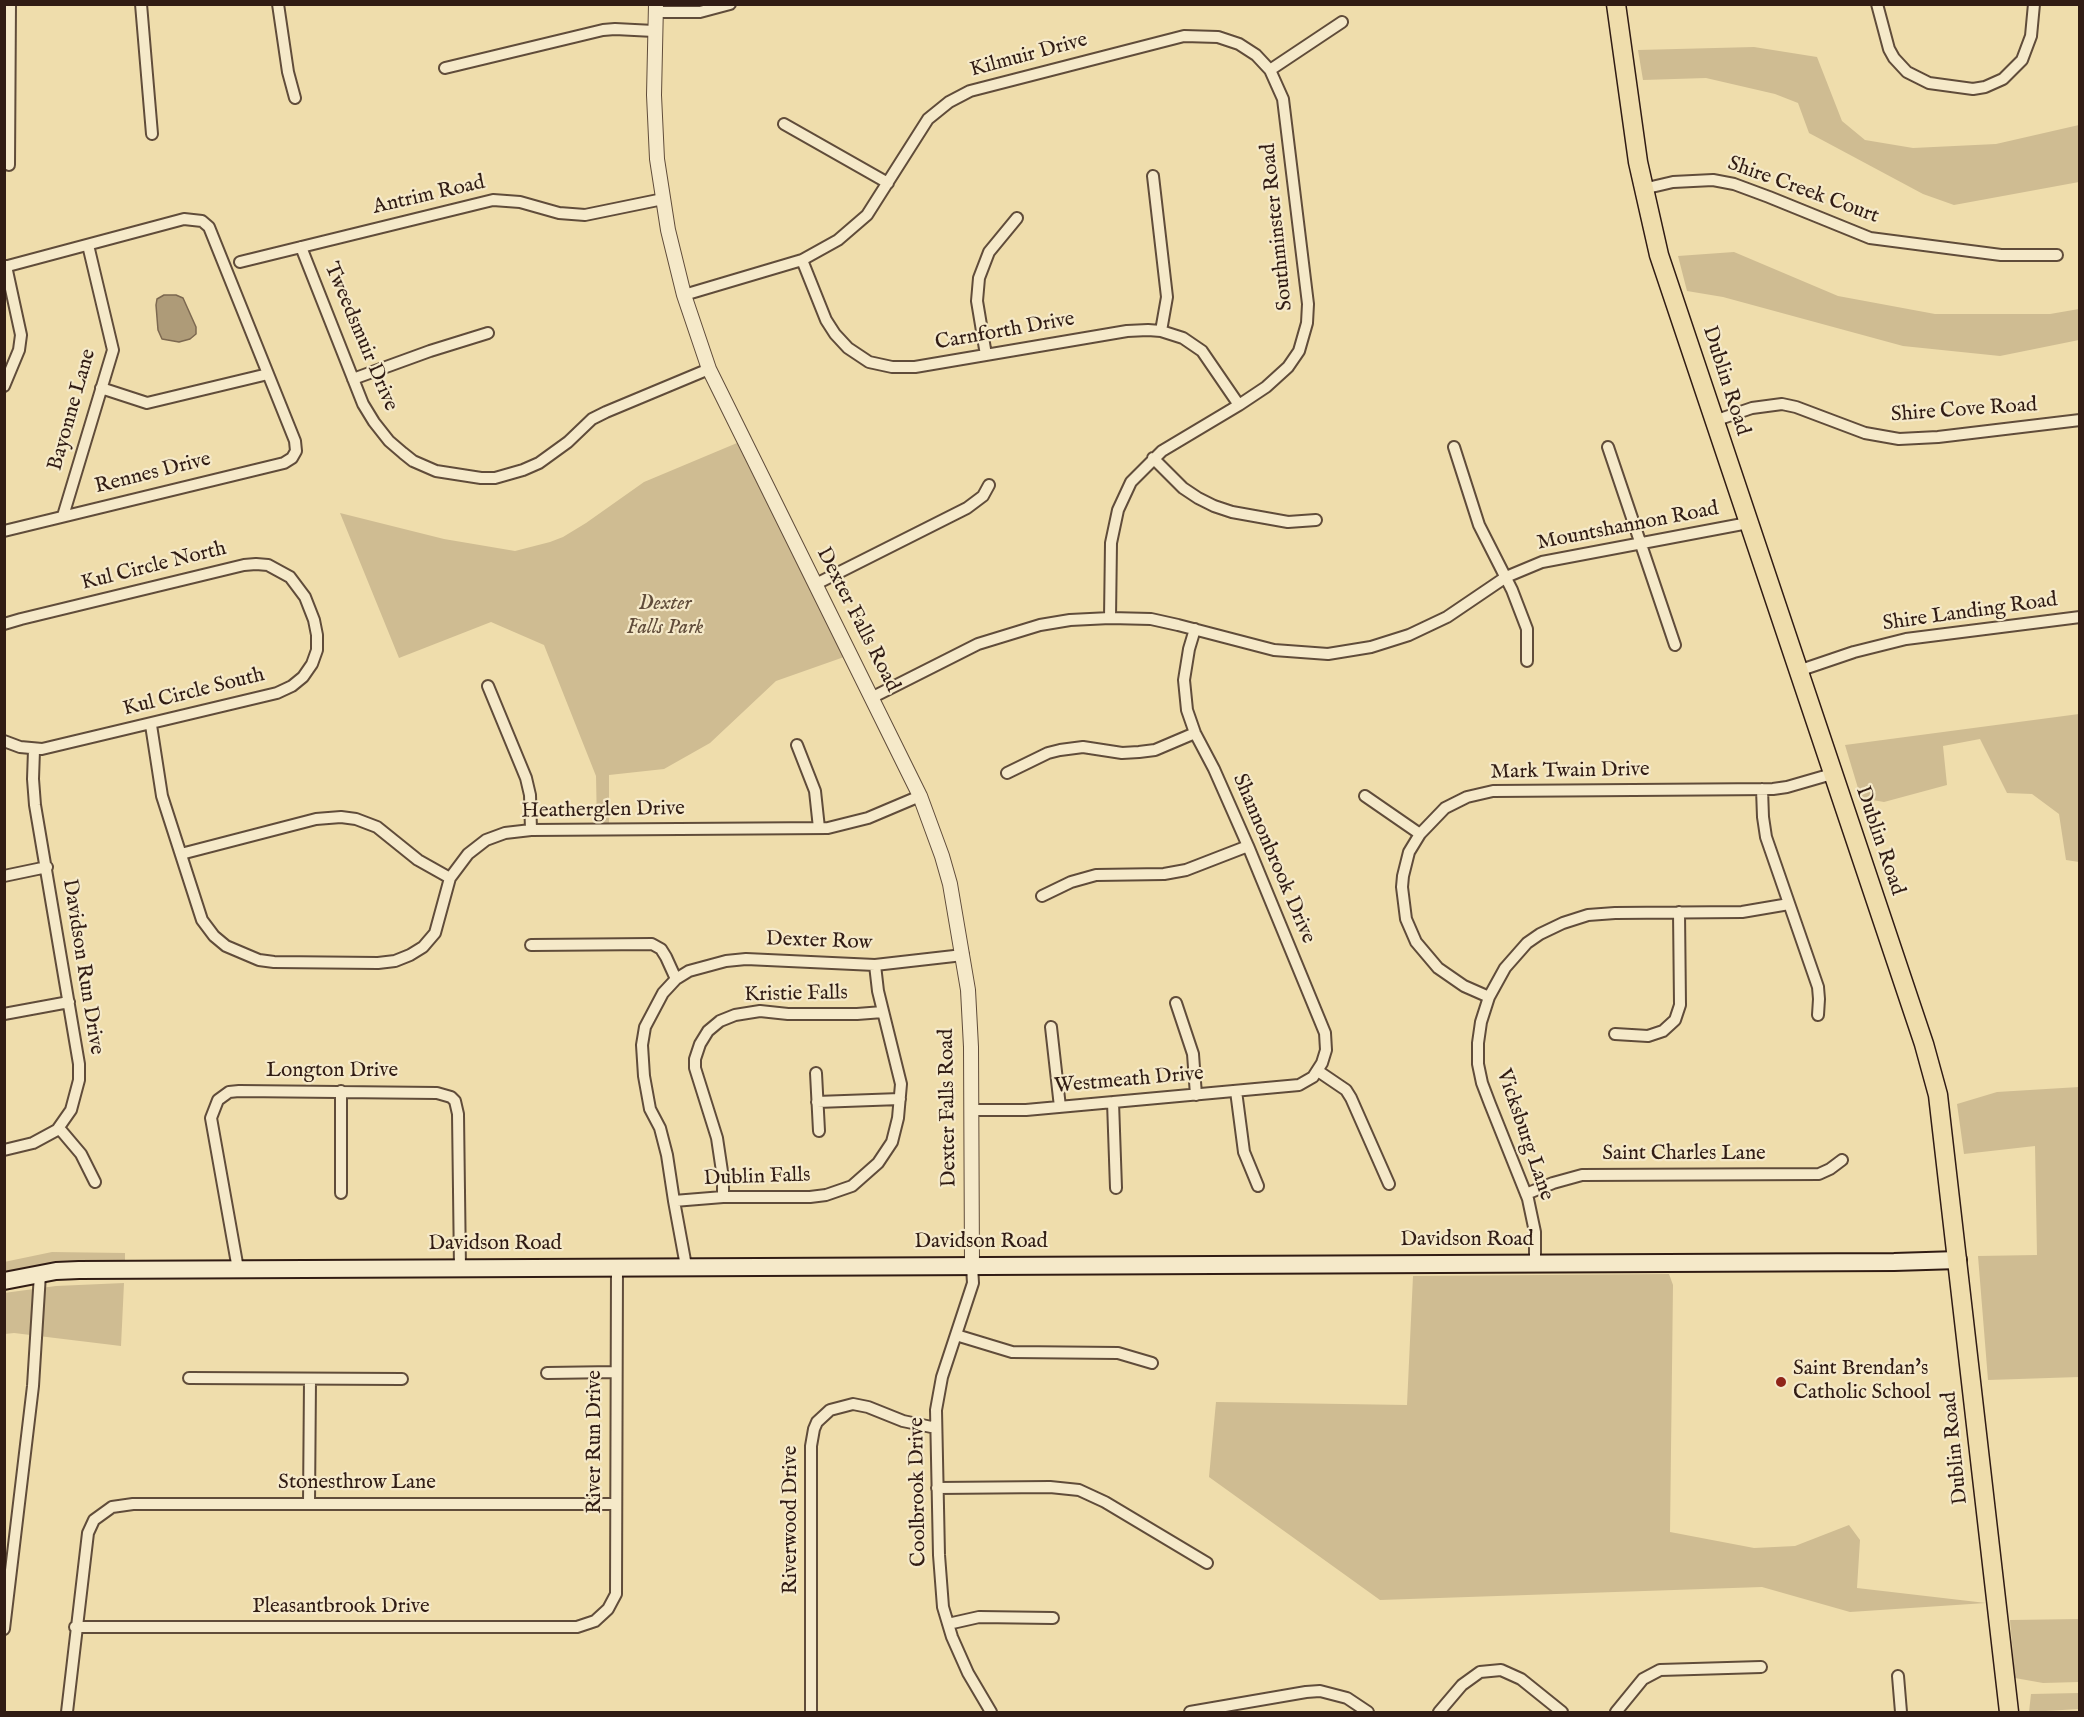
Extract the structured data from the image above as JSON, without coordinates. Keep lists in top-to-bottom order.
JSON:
{
  "streets": {
    "main road": ["Dublin Road", "Davidson Road"],
    "street": [
      "Kilmuir Drive",
      "Shire Creek Court",
      "Antrim Road",
      "Southminster Road",
      "Carnforth Drive",
      "Tweedsmuir Drive",
      "Bayonne Lane",
      "Shire Cove Road",
      "Rennes Drive",
      "Mountshannon Road",
      "Kul Circle North",
      "Shire Landing Road",
      "Dexter Falls Road",
      "Kul Circle South",
      "Mark Twain Drive",
      "Heatherglen Drive",
      "Shannonbrook Drive",
      "Dexter Row",
      "Davidson Run Drive",
      "Kristie Falls",
      "Longton Drive",
      "Westmeath Drive",
      "Vicksburg Lane",
      "Saint Charles Lane",
      "Dublin Falls",
      "River Run Drive",
      "Stonesthrow Lane",
      "Coolbrook Drive",
      "Riverwood Drive",
      "Pleasantbrook Drive"
    ]
  },
  "crossings": [
    ["Kilmuir Drive", "Southminster Road"],
    ["Kilmuir Drive", "Carnforth Drive"],
    ["Kilmuir Drive", "Dexter Falls Road"],
    ["Shire Creek Court", "Dublin Road"],
    ["Antrim Road", "Tweedsmuir Drive"],
    ["Antrim Road", "Dexter Falls Road"],
    ["Southminster Road", "Carnforth Drive"],
    ["Southminster Road", "Mountshannon Road"],
    ["Tweedsmuir Drive", "Dexter Falls Road"],
    ["Dublin Road", "Shire Cove Road"],
    ["Dublin Road", "Mountshannon Road"],
    ["Dublin Road", "Shire Landing Road"],
    ["Dublin Road", "Mark Twain Drive"],
    ["Dublin Road", "Davidson Road"],
    ["Bayonne Lane", "Rennes Drive"],
    ["Mountshannon Road", "Dexter Falls Road"],
    ["Mountshannon Road", "Shannonbrook Drive"],
    ["Kul Circle North", "Kul Circle South"],
    ["Dexter Falls Road", "Heatherglen Drive"],
    ["Dexter Falls Road", "Dexter Row"],
    ["Dexter Falls Road", "Westmeath Drive"],
    ["Dexter Falls Road", "Davidson Road"],
    ["Dexter Falls Road", "Coolbrook Drive"],
    ["Kul Circle South", "Davidson Run Drive"],
    ["Mark Twain Drive", "Vicksburg Lane"],
    ["Shannonbrook Drive", "Westmeath Drive"],
    ["Dexter Row", "Dublin Falls"],
    ["Kristie Falls", "Dublin Falls"],
    ["Longton Drive", "Davidson Road"],
    ["Vicksburg Lane", "Saint Charles Lane"],
    ["Vicksburg Lane", "Davidson Road"],
    ["Davidson Road", "River Run Drive"],
    ["Davidson Road", "Coolbrook Drive"],
    ["River Run Drive", "Stonesthrow Lane"],
    ["River Run Drive", "Pleasantbrook Drive"],
    ["Stonesthrow Lane", "Pleasantbrook Drive"],
    ["Coolbrook Drive", "Riverwood Drive"]
  ],
  "parks": ["Dexter Falls Park"],
  "places": ["Saint Brendan's Catholic School"]
}
